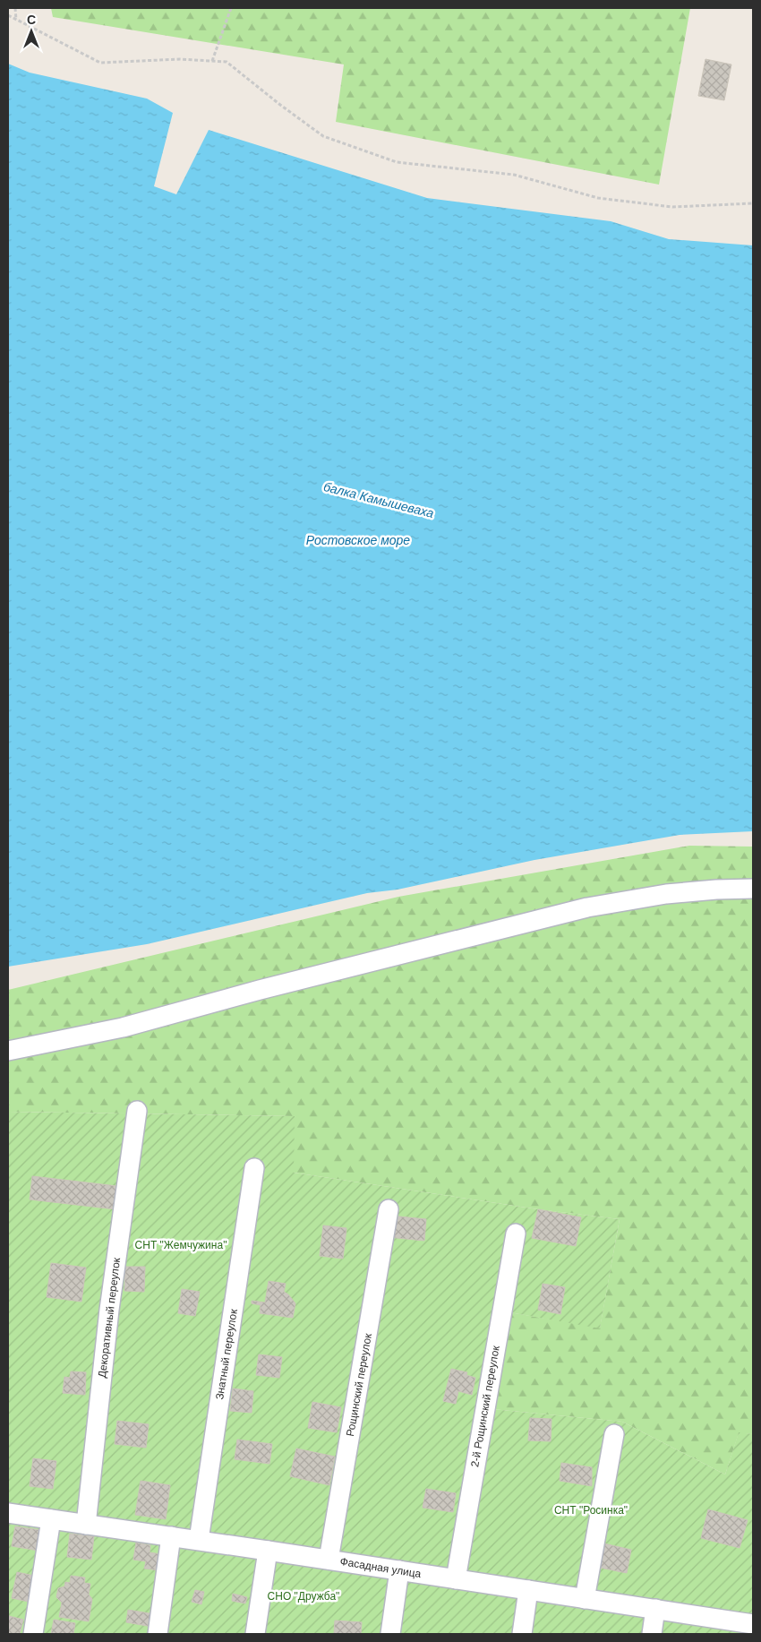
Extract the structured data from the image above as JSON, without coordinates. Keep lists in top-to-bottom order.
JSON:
{
  "streets": {
    "street": [
      "Декоративный переулок",
      "Знатный переулок",
      "Рощинский переулок",
      "2-й Рощинский переулок",
      "Фасадная улица"
    ]
  },
  "crossings": [
    ["Декоративный переулок", "Фасадная улица"],
    ["Знатный переулок", "Фасадная улица"],
    ["Рощинский переулок", "Фасадная улица"],
    ["2-й Рощинский переулок", "Фасадная улица"]
  ],
  "water": ["балка Камышеваха", "Ростовское море"],
  "parks": ["СНТ \"Жемчужина\"", "СНТ \"Росинка\"", "СНО \"Дружба\""],
  "north": "top"
}
